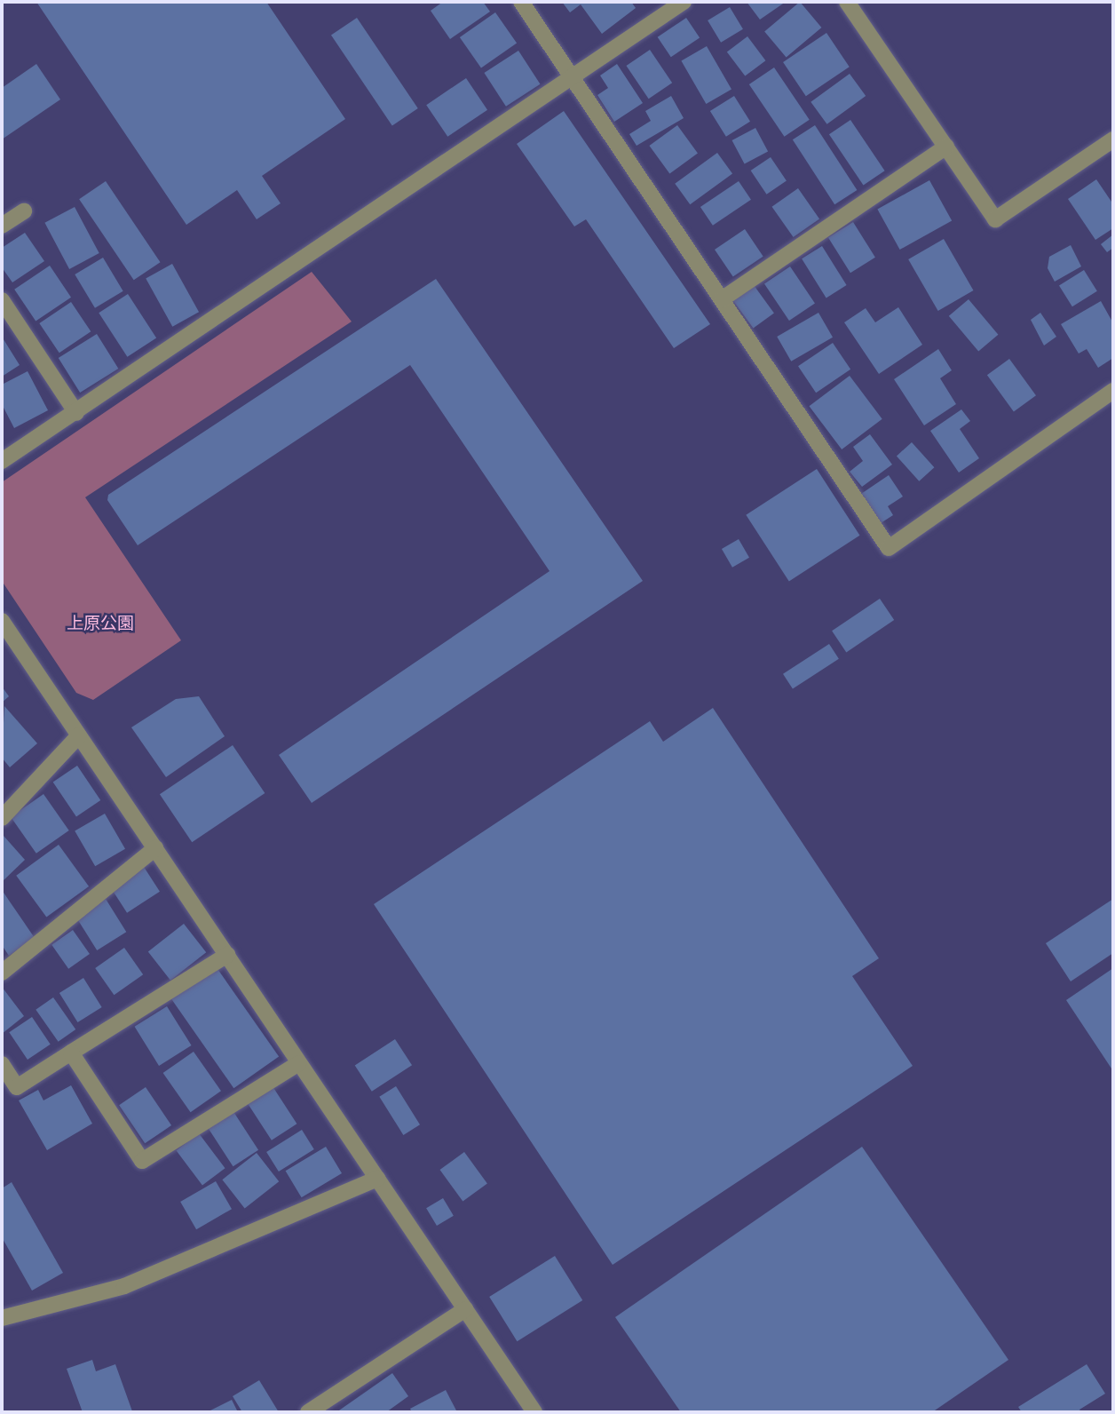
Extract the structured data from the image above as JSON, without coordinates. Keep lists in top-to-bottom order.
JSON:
{
  "parks": ["上原公園"]
}
